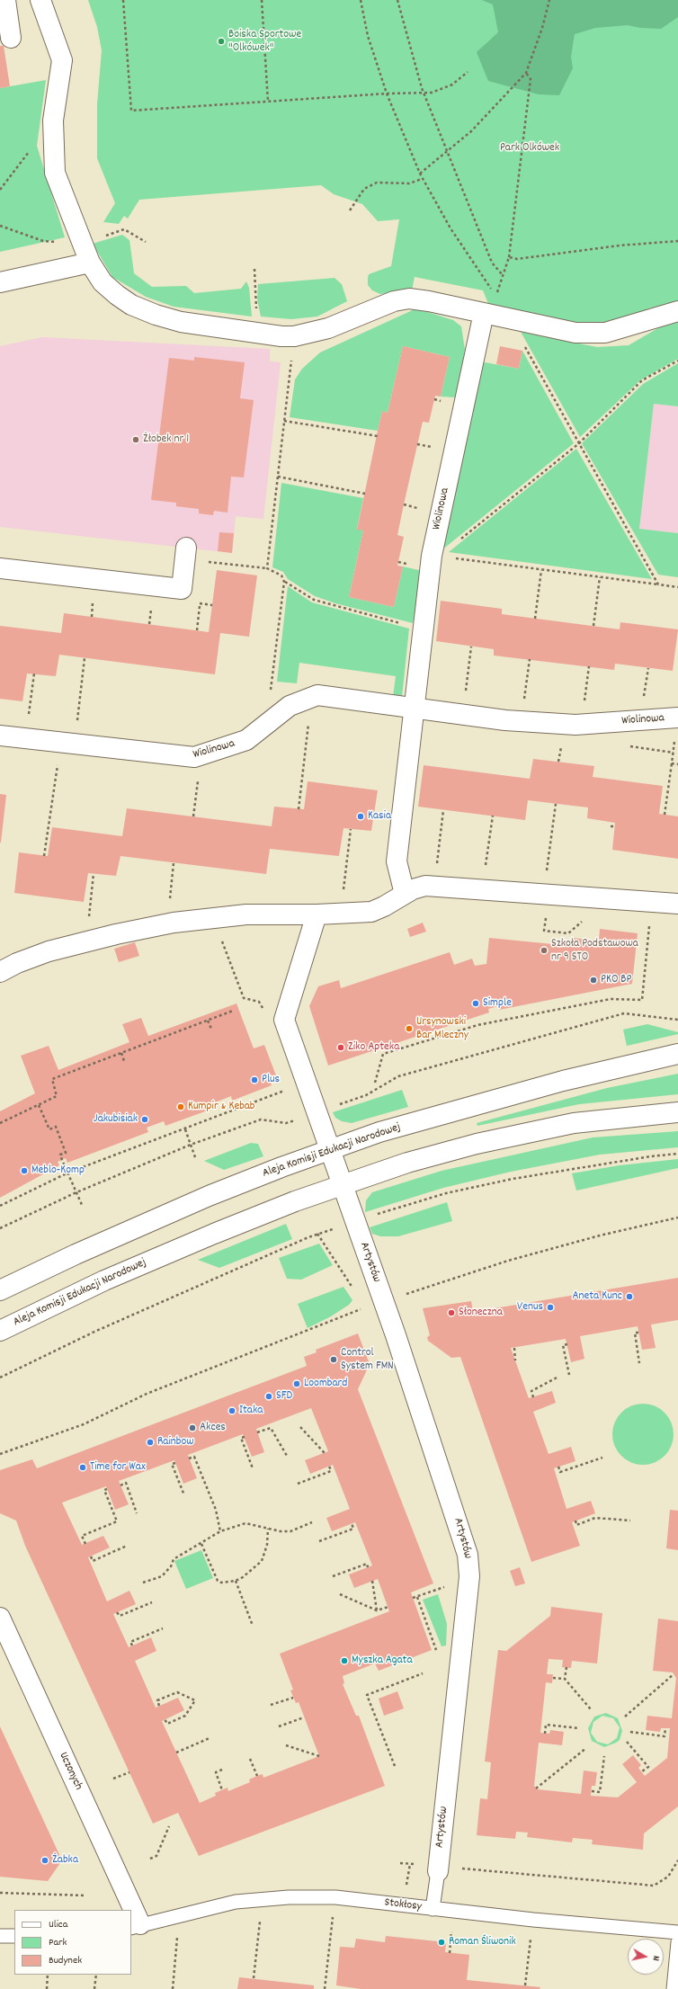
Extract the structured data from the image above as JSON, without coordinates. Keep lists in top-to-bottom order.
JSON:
{
  "streets": {
    "street": [
      "Wiolinowa",
      "Aleja Komisji Edukacji Narodowej",
      "Artystów",
      "Uczonych"
    ],
    "lane": ["Stokłosy"]
  },
  "crossings": [
    ["Aleja Komisji Edukacji Narodowej", "Artystów"],
    ["Artystów", "Stokłosy"],
    ["Uczonych", "Stokłosy"]
  ],
  "parks": ["Park Olkówek"],
  "places": [
    "Boiska Sportowe \"Olkówek\"",
    "Żłobek nr 1",
    "Kasia",
    "Szkoła Podstawowa nr 9 STO",
    "PKO BP",
    "Simple",
    "Ursynowski Bar Mleczny",
    "Ziko Apteka",
    "Plus",
    "Kumpir & Kebab",
    "Jakubisiak",
    "Meblo-Komp",
    "Aneta Kunc",
    "Venus",
    "Słoneczna",
    "Control System FMN",
    "Loombard",
    "SFD",
    "Itaka",
    "Akces",
    "Rainbow",
    "Time for Wax",
    "Myszka Agata",
    "Żabka",
    "Roman Śliwonik"
  ],
  "legend": ["Ulica", "Park", "Budynek"],
  "north": "right"
}
